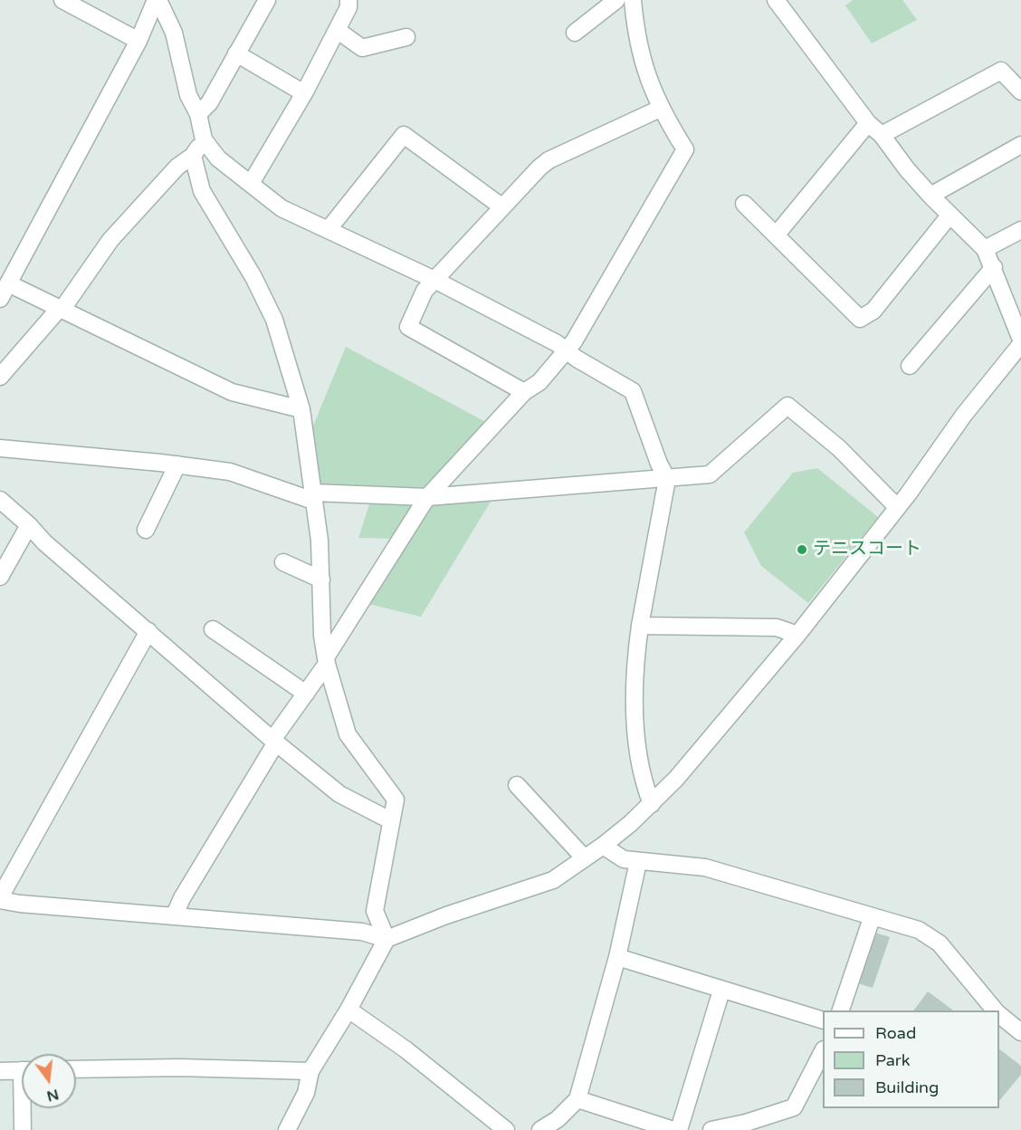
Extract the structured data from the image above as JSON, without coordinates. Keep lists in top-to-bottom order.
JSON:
{
  "places": ["テニスコート"],
  "legend": ["Road", "Park", "Building"],
  "north": "bottom"
}
